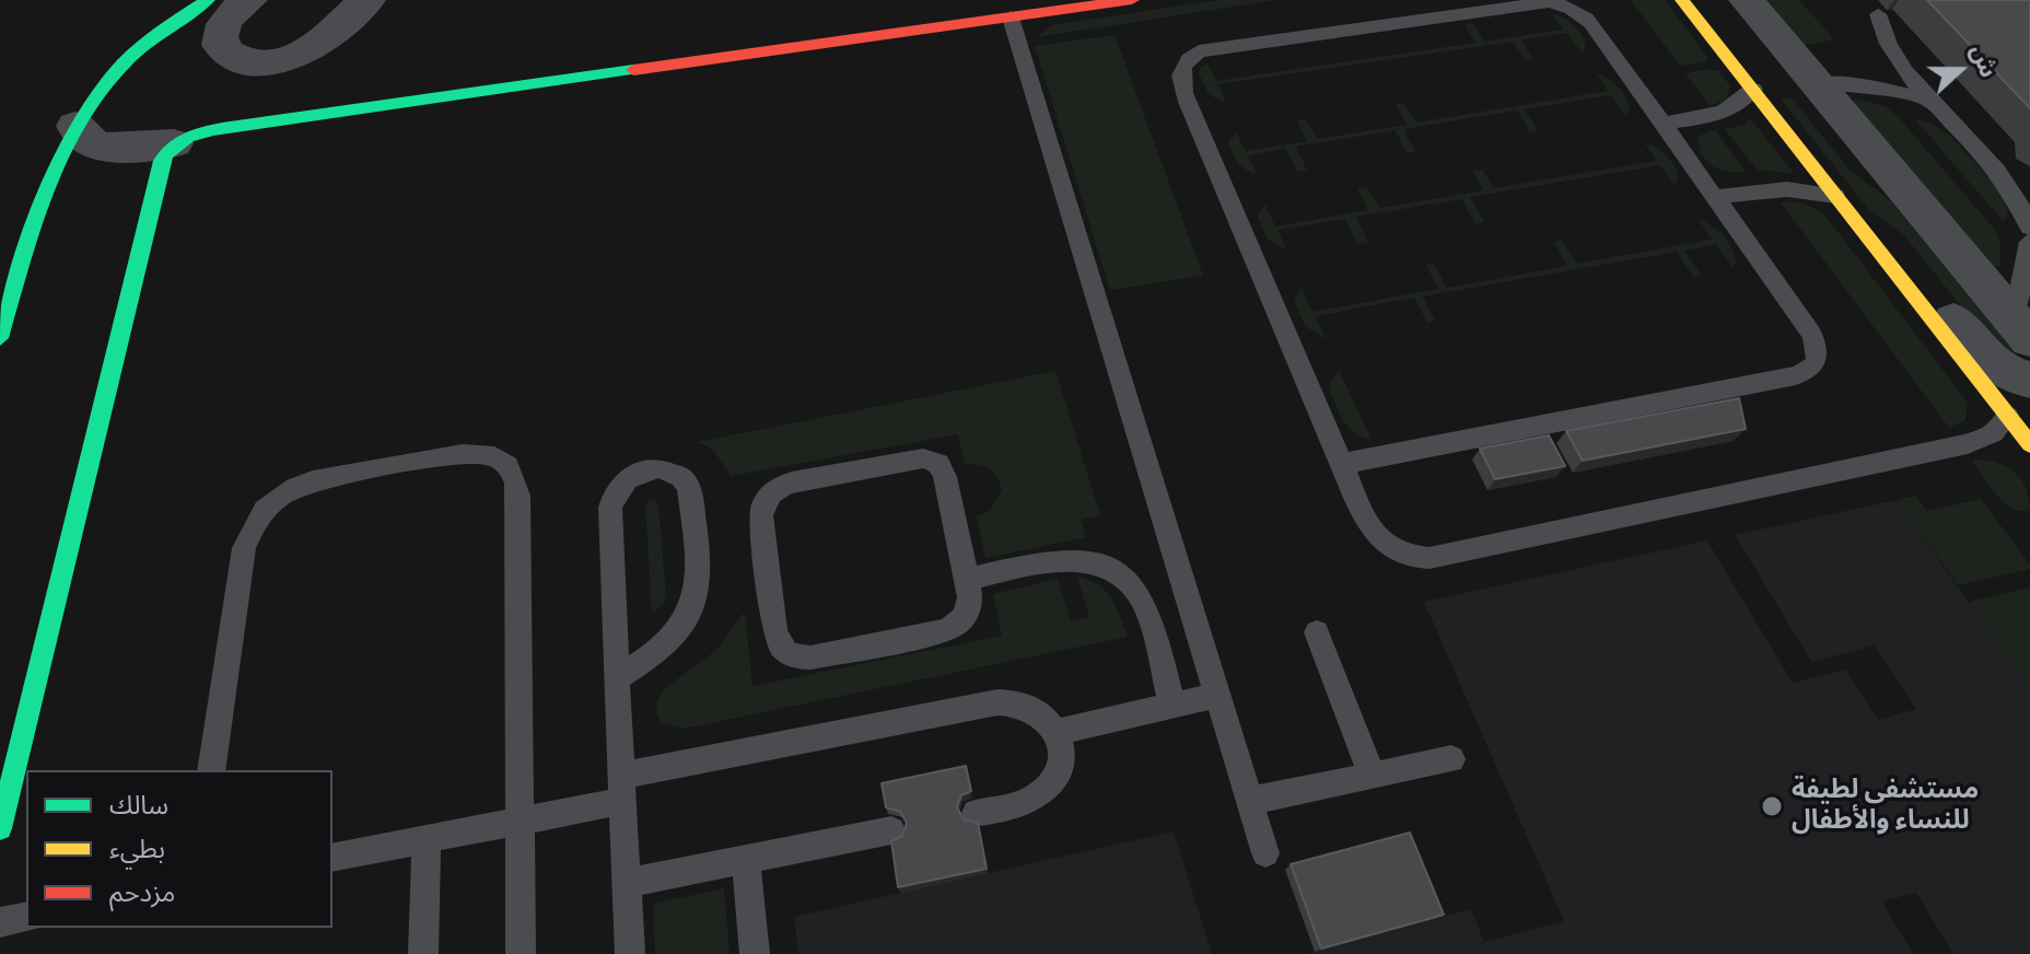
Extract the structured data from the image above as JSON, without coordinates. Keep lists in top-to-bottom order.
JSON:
{
  "places": ["مستشفى لطيفة للنساء والأطفال"],
  "legend": ["سالك", "بطيء", "مزدحم"],
  "north": "right"
}
